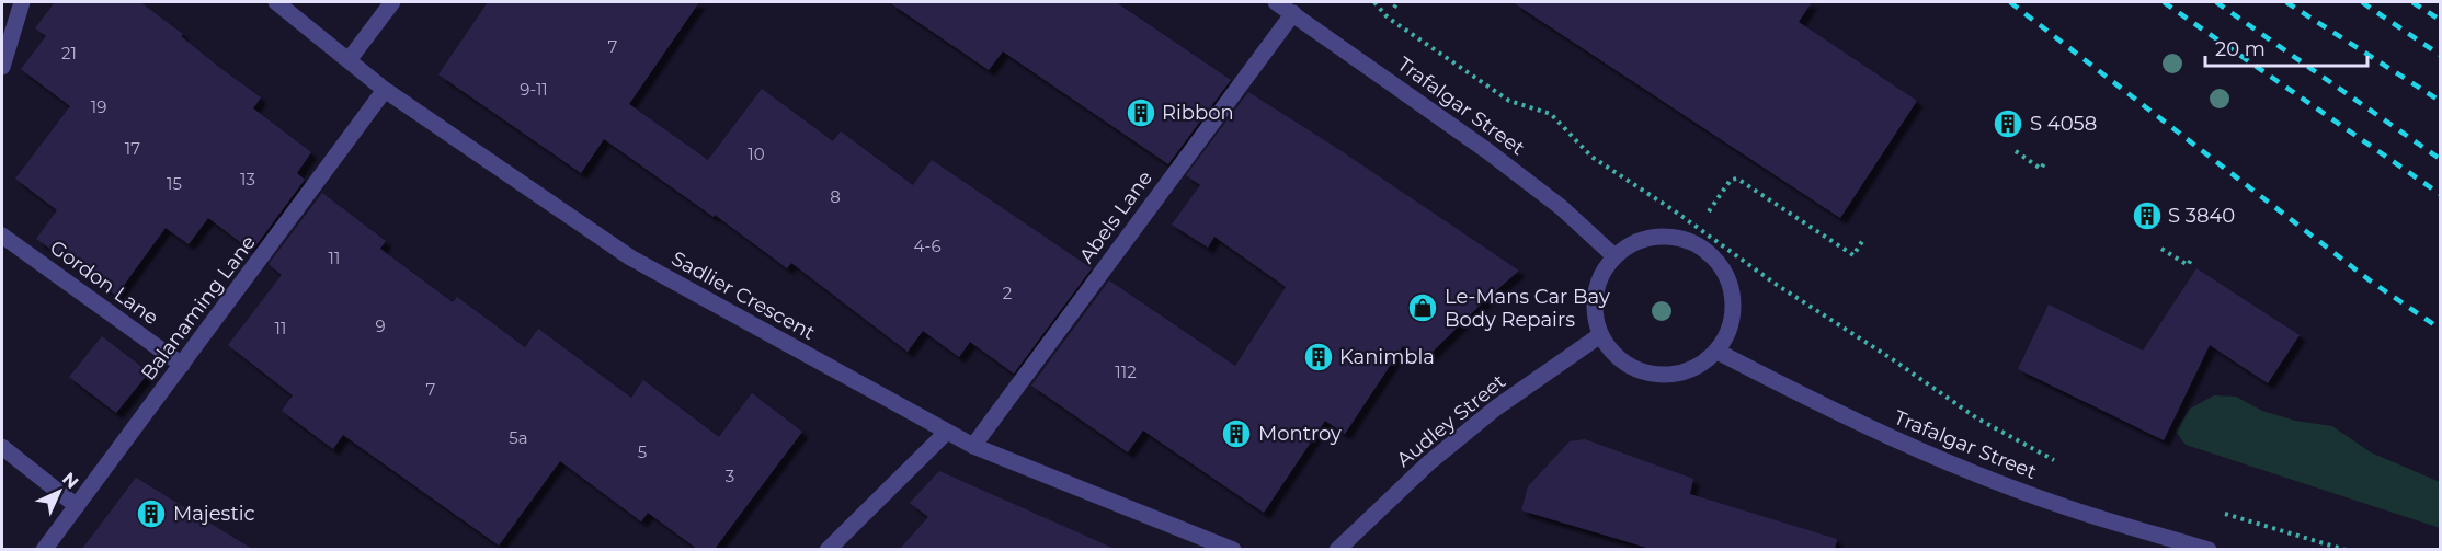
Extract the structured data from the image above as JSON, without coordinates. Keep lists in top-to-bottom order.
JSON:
{
  "streets": {
    "street": [
      "Trafalgar Street",
      "Abels Lane",
      "Gordon Lane",
      "Sadlier Crescent",
      "Balanaming Lane",
      "Audley Street"
    ]
  },
  "crossings": [
    ["Trafalgar Street", "Abels Lane"],
    ["Trafalgar Street", "Audley Street"],
    ["Abels Lane", "Sadlier Crescent"],
    ["Gordon Lane", "Balanaming Lane"],
    ["Sadlier Crescent", "Balanaming Lane"]
  ],
  "places": {
    "building": [
      "Ribbon",
      "S 4058",
      "S 3840",
      "Kanimbla",
      "Montroy",
      "Majestic"
    ],
    "shop": ["Le-Mans Car Bay Body Repairs"]
  },
  "house_numbers": [
    "7",
    "21",
    "9-11",
    "19",
    "17",
    "10",
    "13",
    "15",
    "8",
    "4-6",
    "11",
    "2",
    "9",
    "11",
    "112",
    "7",
    "5a",
    "5",
    "3"
  ],
  "scale_bar": "20 m",
  "north": "top right"
}
